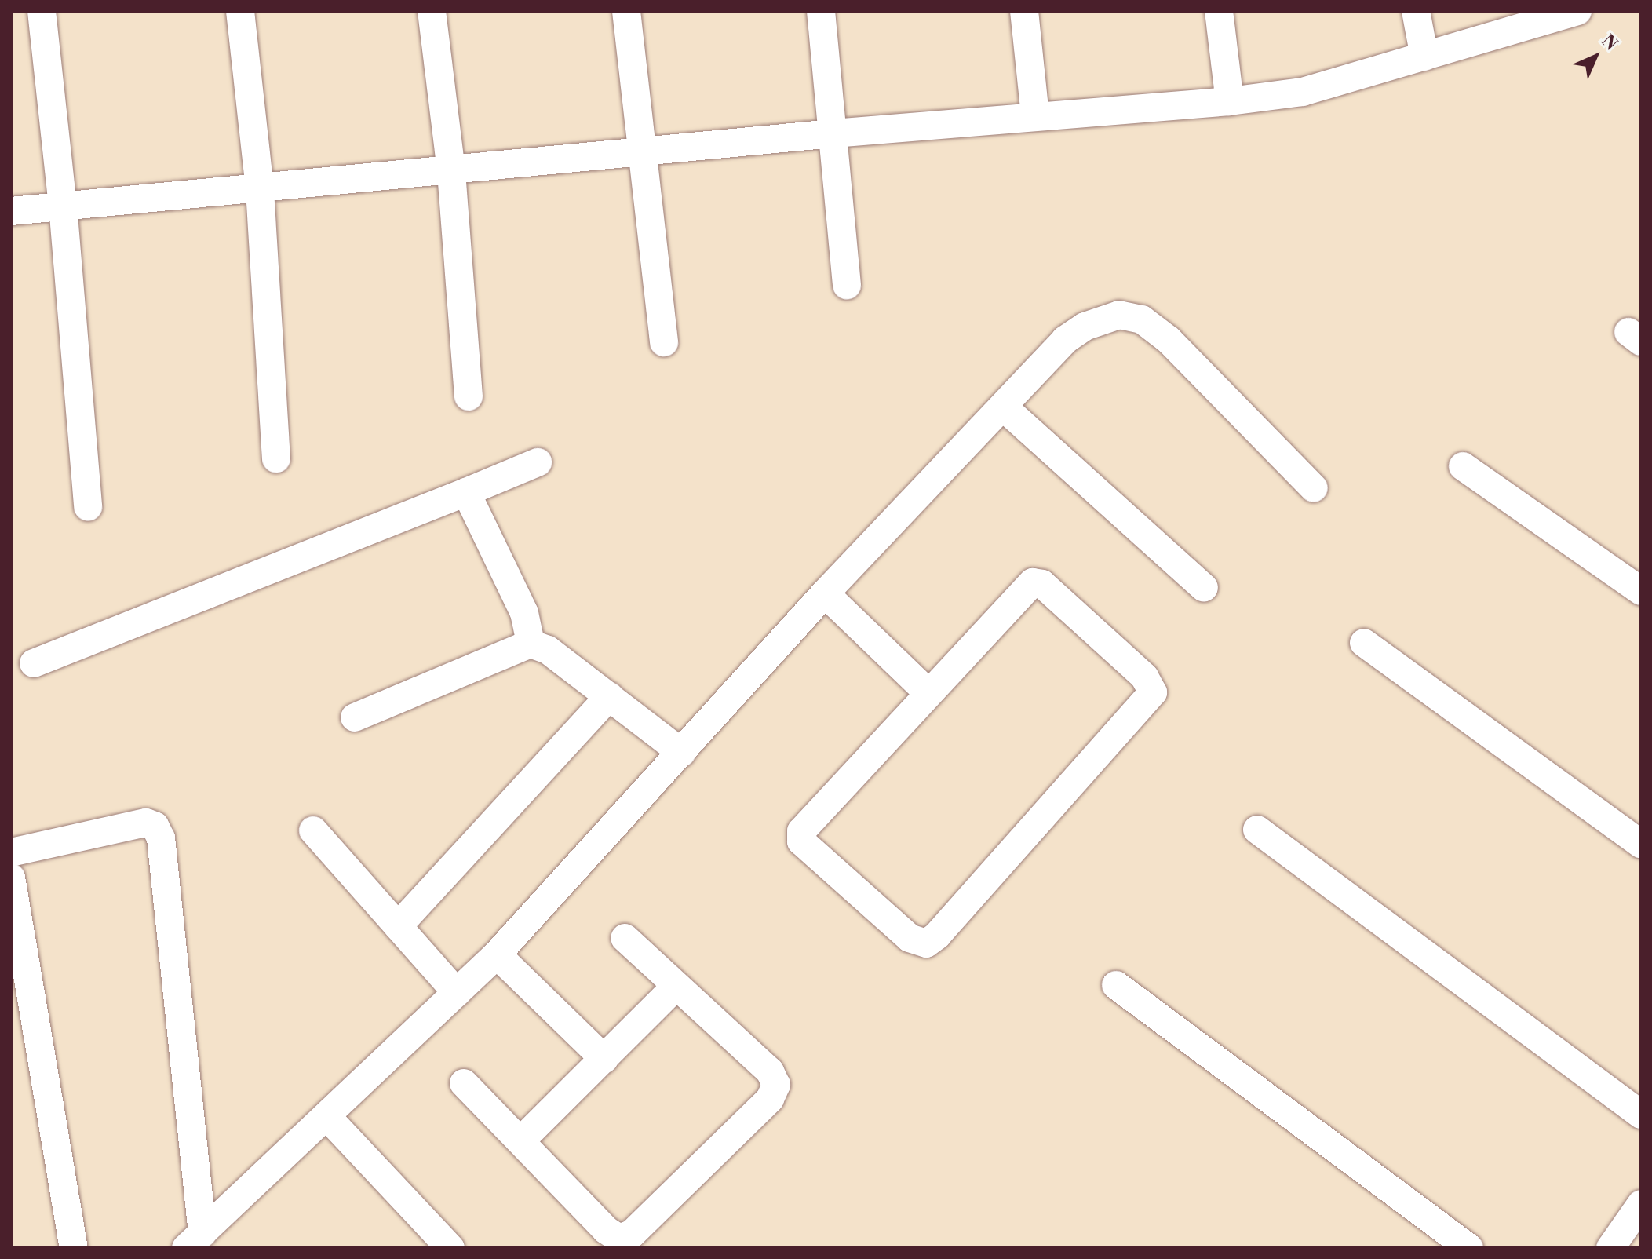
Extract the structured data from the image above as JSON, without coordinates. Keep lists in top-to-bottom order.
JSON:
{
  "north": "top right"
}
